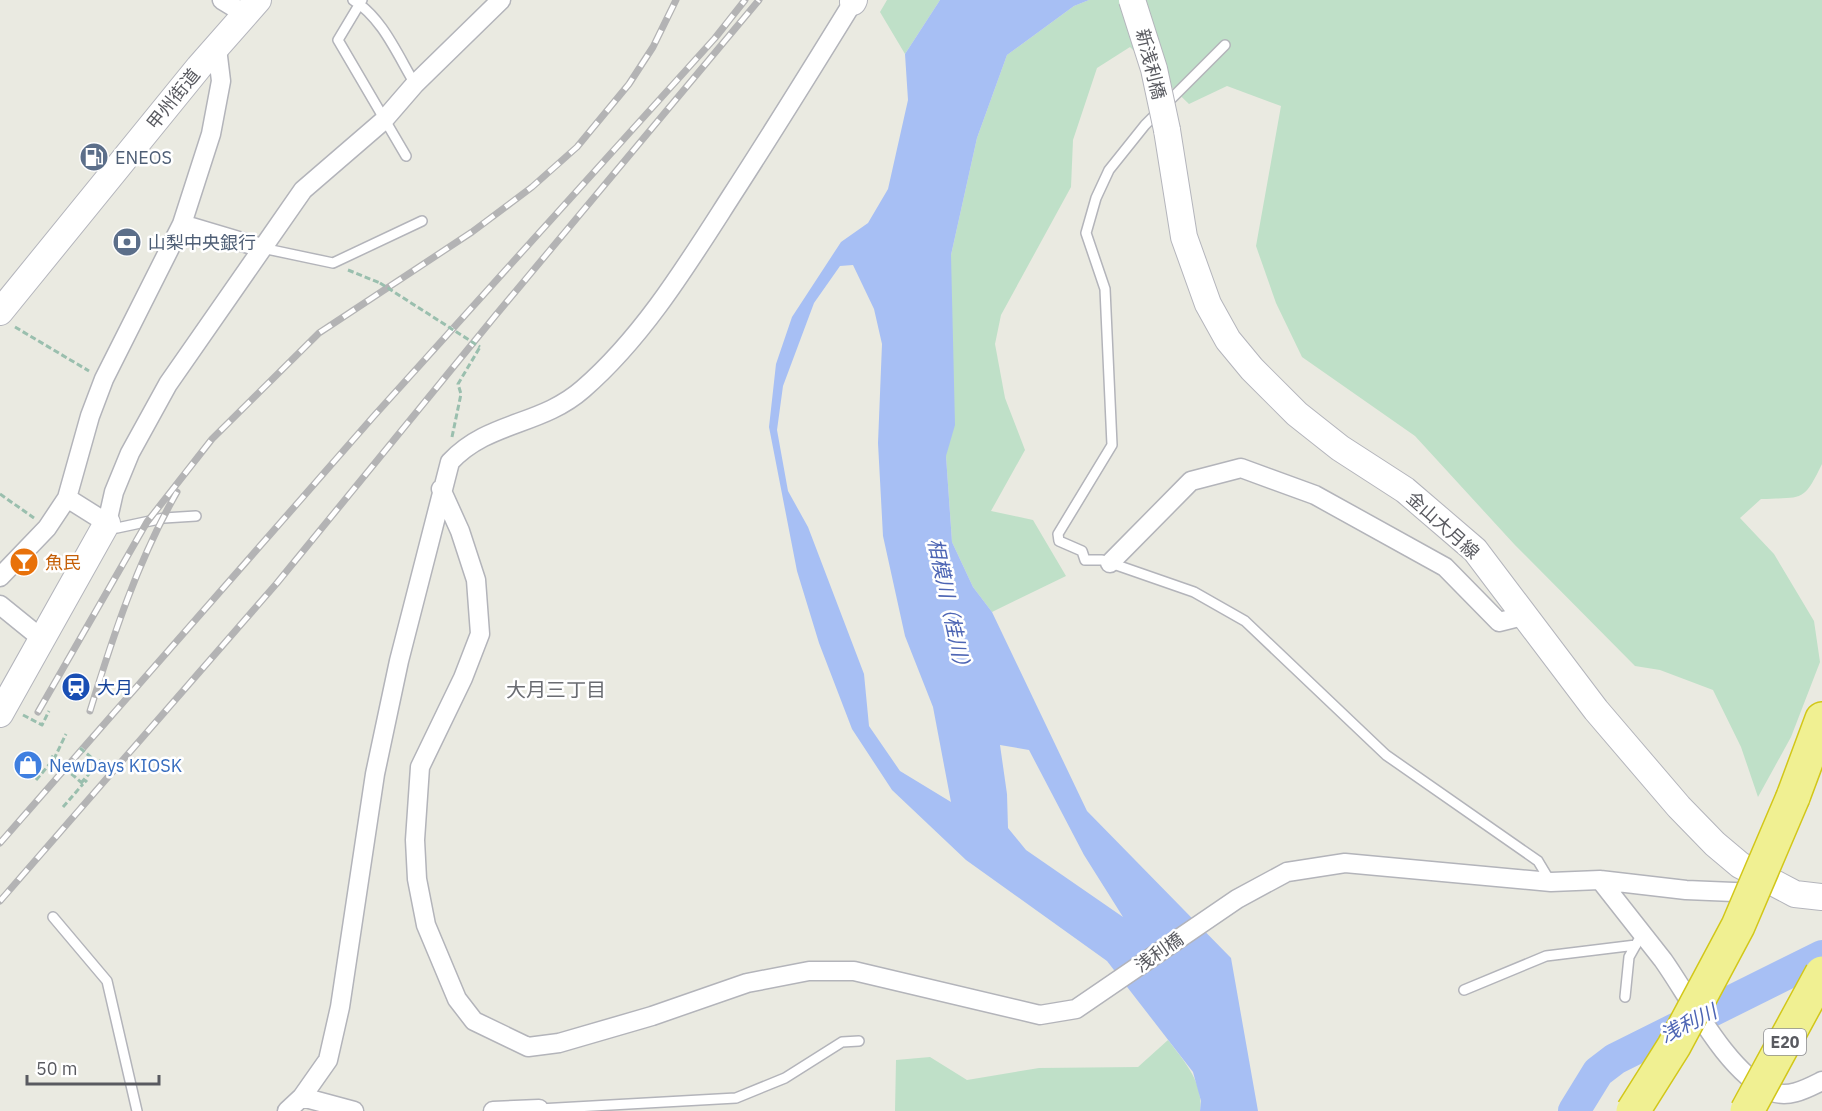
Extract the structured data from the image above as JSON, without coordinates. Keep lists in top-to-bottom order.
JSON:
{
  "streets": {
    "highway": ["E20"],
    "main road": ["新浅利橋", "甲州街道", "金山大月線"],
    "street": ["浅利橋"]
  },
  "crossings": [
    ["新浅利橋", "金山大月線"],
    ["金山大月線", "浅利橋"]
  ],
  "districts": ["大月三丁目"],
  "water": ["相模川（桂川）", "浅利川"],
  "places": {
    "fuel station": ["ENEOS"],
    "bank": ["山梨中央銀行"],
    "bar": ["魚民"],
    "station": ["大月"],
    "shop": ["NewDays KIOSK"]
  },
  "scale_bar": "50 m"
}
